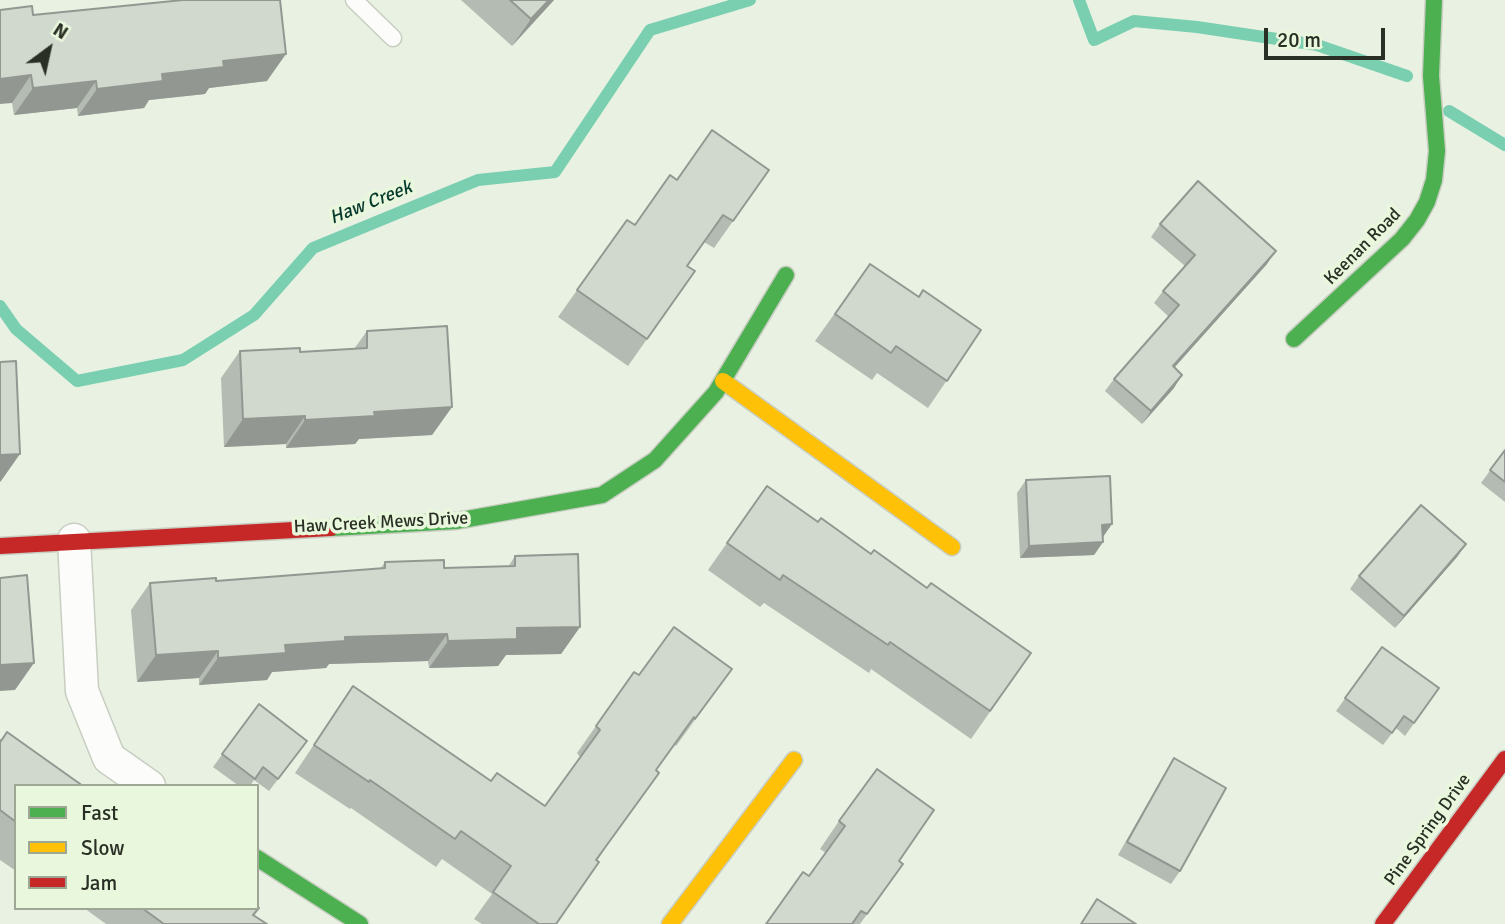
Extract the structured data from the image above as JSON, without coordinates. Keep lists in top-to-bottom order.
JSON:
{
  "streets": {
    "street": ["Keenan Road", "Haw Creek Mews Drive", "Pine Spring Drive"]
  },
  "water": ["Haw Creek"],
  "legend": ["Fast", "Slow", "Jam"],
  "scale_bar": "20 m",
  "north": "top right"
}
